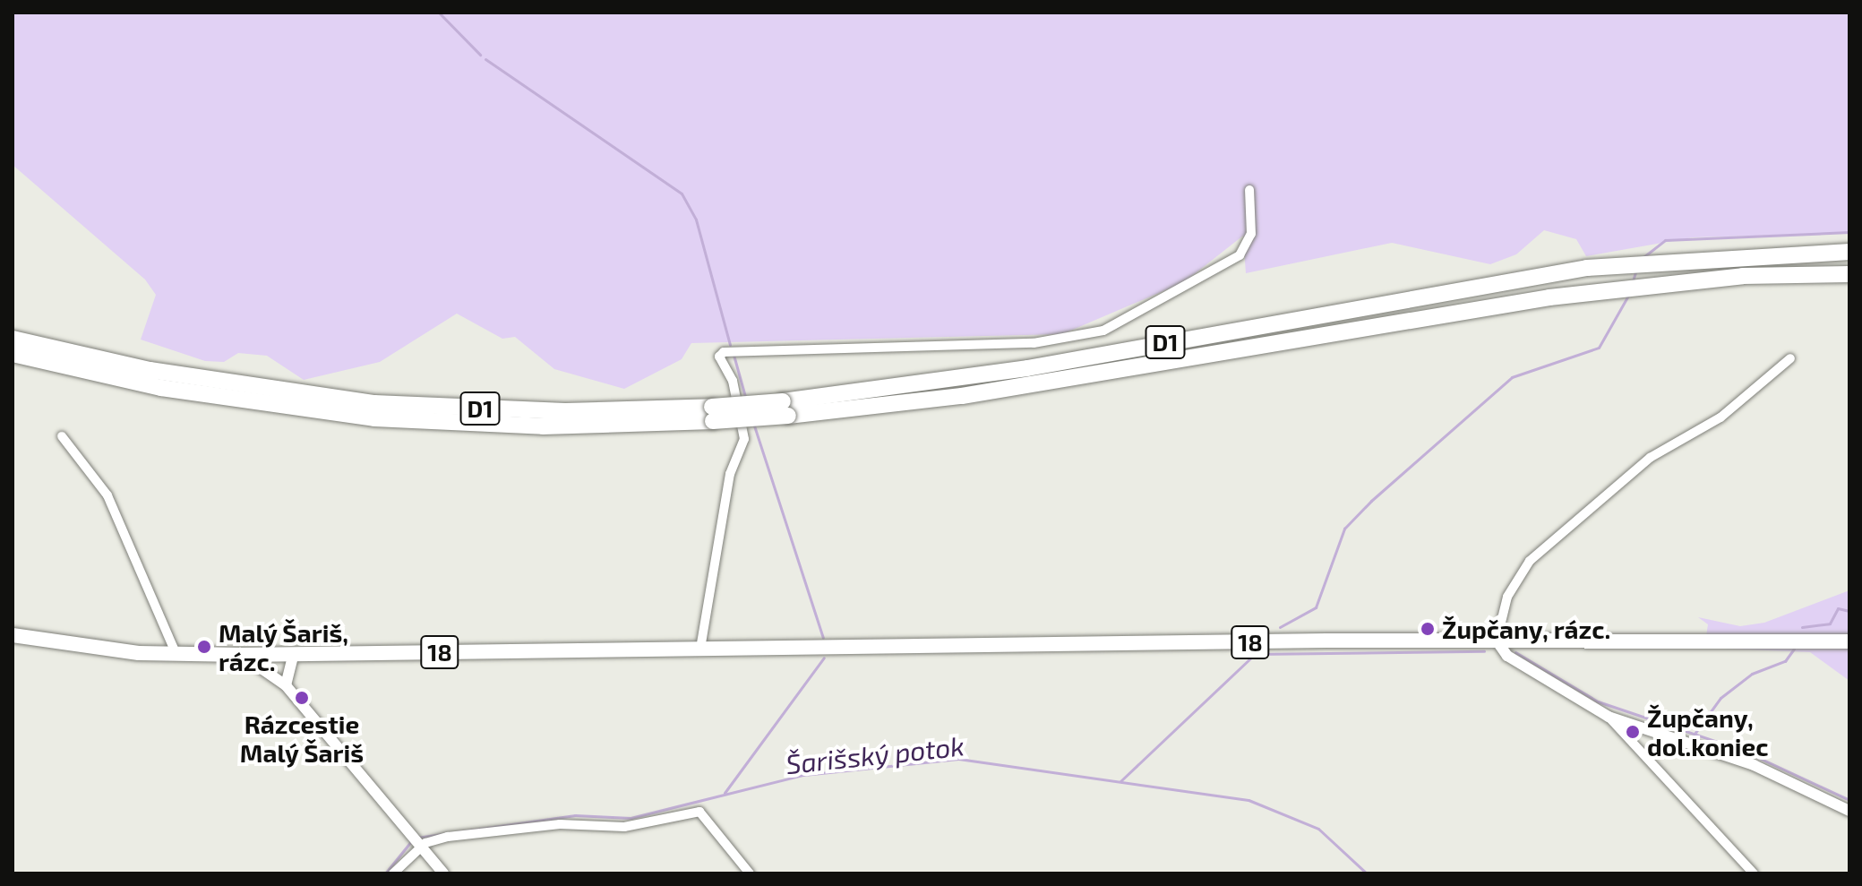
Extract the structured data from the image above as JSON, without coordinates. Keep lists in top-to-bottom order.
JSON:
{
  "streets": {
    "highway": ["D1"],
    "main road": ["18"]
  },
  "water": ["Šarišský potok"],
  "places": [
    "Župčany, rázc.",
    "Malý Šariš, rázc.",
    "Rázcestie Malý Šariš",
    "Župčany, dol.koniec"
  ]
}
